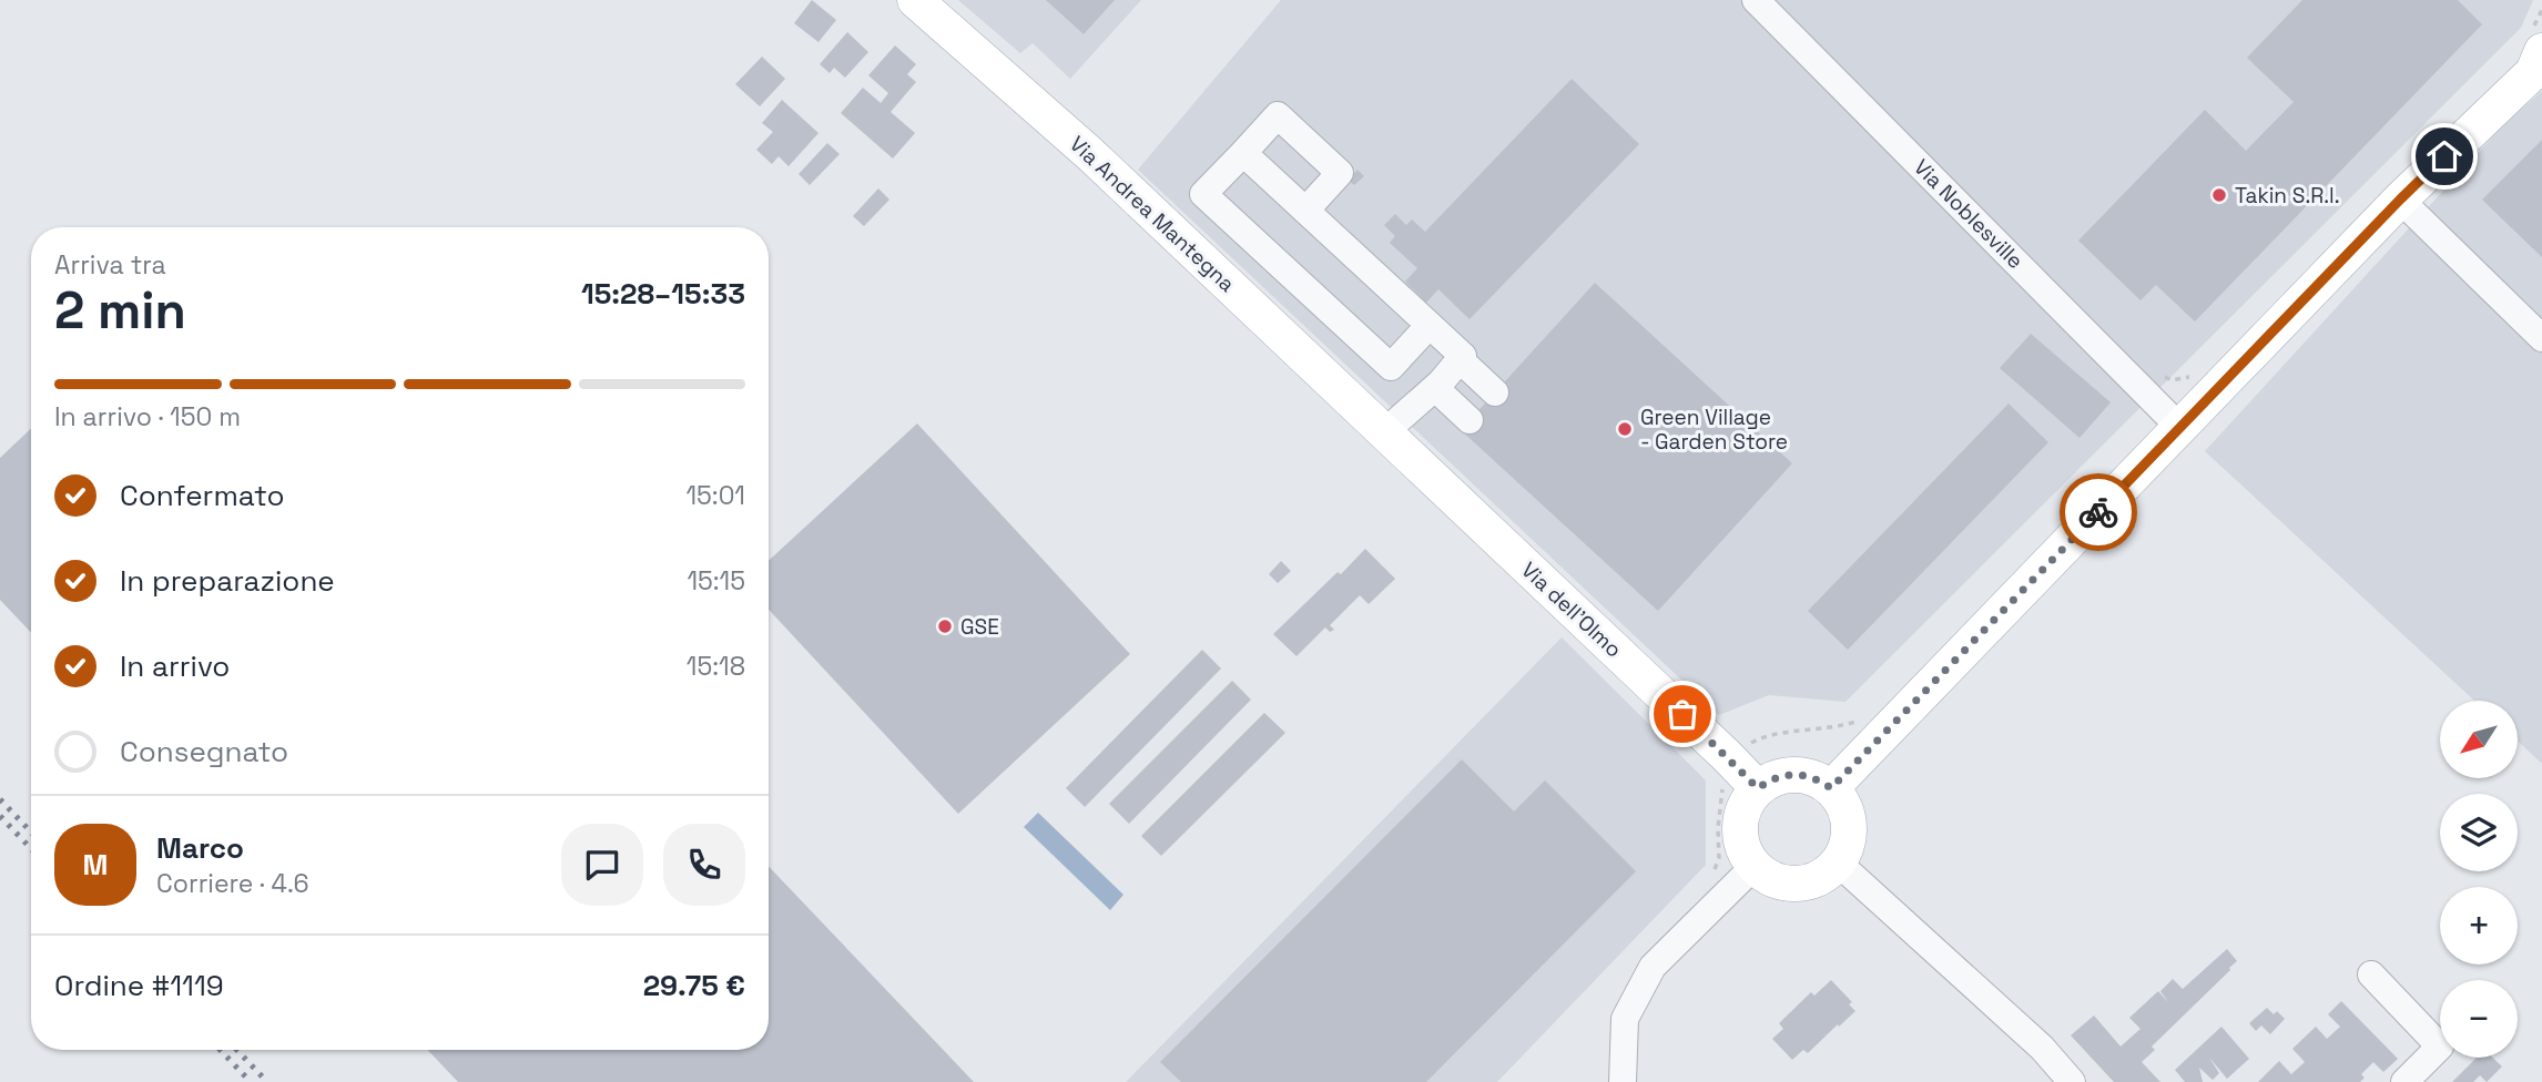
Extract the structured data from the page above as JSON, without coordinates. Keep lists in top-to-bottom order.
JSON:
{
  "streets": {
    "main road": ["Via Andrea Mantegna", "Via dell'Olmo"],
    "street": ["Via Noblesville"]
  },
  "crossings": [
    ["Via Andrea Mantegna", "Via dell'Olmo"]
  ],
  "places": ["Takin S.R.l.", "Green Village - Garden Store", "GSE"],
  "north": "bottom left",
  "page": {
    "heading": ["2 min", "Arriva tra", "15:28–15:33"],
    "panel": [
      "Marco",
      "Corriere · 4.6",
      "Ordine #1119",
      "29.75 €"
    ],
    "bar": "In arrivo · 150 m",
    "list": [
      ["Confermato", "15:01"],
      ["In preparazione", "15:15"],
      ["In arrivo", "15:18"],
      "Consegnato"
    ],
    "map_buttons": ["+", "−"],
    "round": "M"
  }
}
